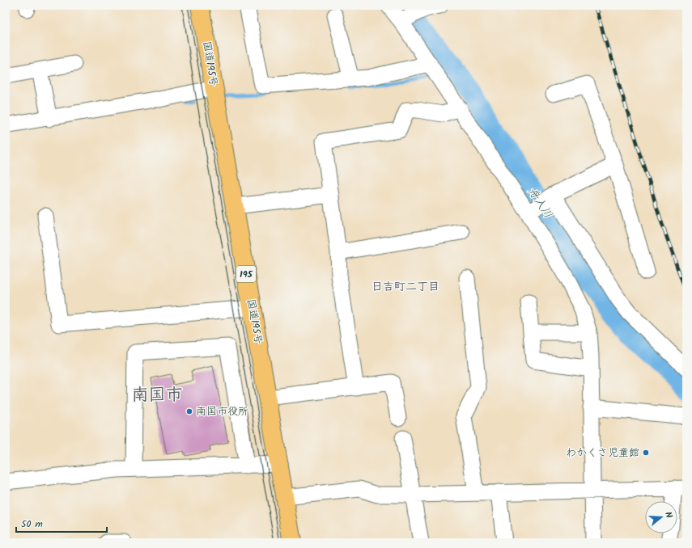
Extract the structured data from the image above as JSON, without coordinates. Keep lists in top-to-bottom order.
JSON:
{
  "streets": {
    "highway": ["国道195号", "195"]
  },
  "districts": ["日吉町二丁目", "南国市"],
  "water": ["舟入川"],
  "places": ["南国市役所", "わかくさ児童館"],
  "scale_bar": "50 m",
  "north": "right"
}
